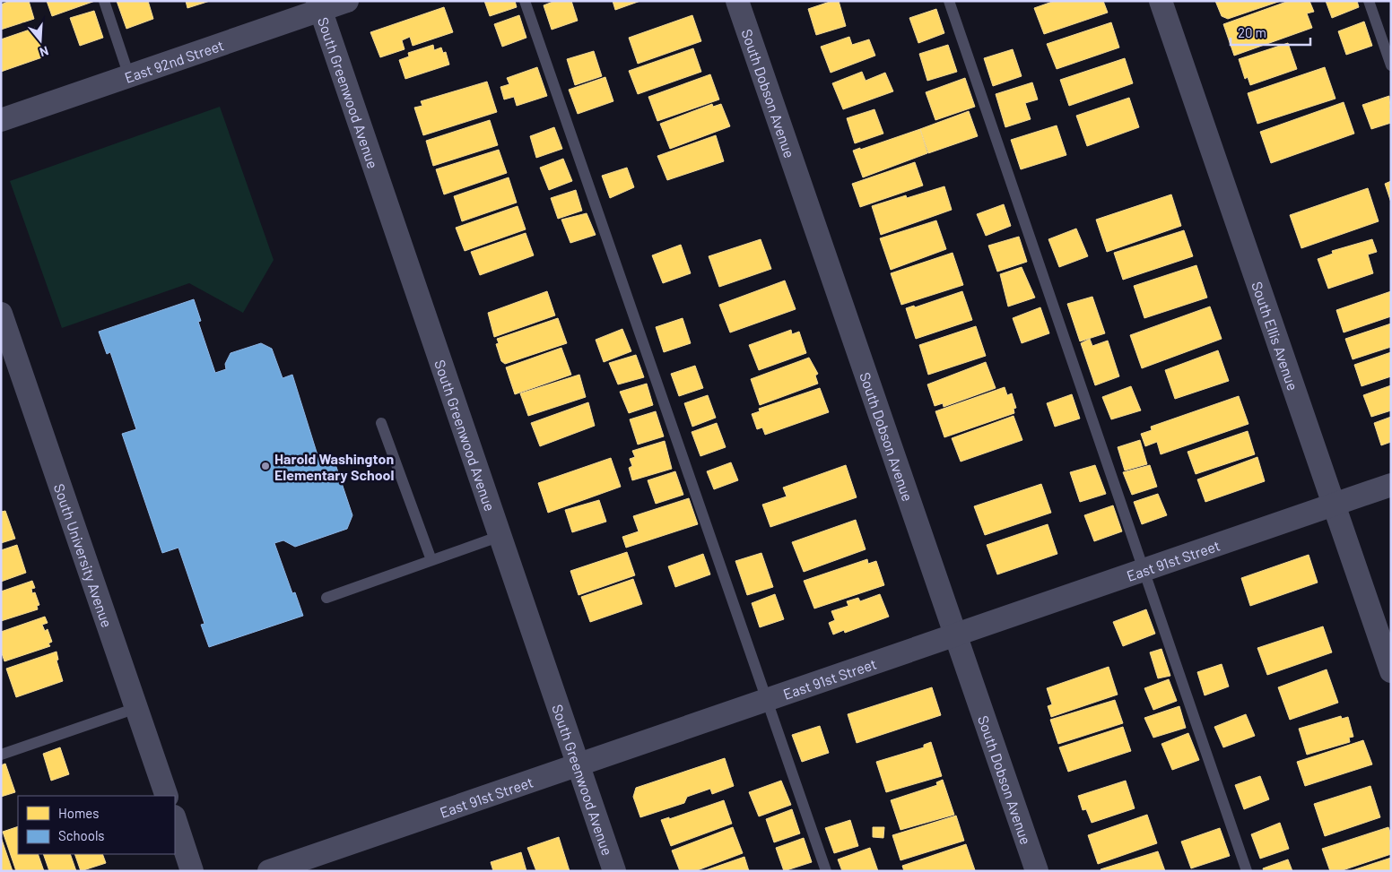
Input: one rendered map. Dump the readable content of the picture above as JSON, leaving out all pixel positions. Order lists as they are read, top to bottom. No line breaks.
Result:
{"streets":{"street":["East 92nd Street","South Greenwood Avenue","South Dobson Avenue","South Ellis Avenue","South University Avenue","East 91st Street"]},"crossings":[["East 92nd Street","South Greenwood Avenue"],["South Greenwood Avenue","East 91st Street"],["South Dobson Avenue","East 91st Street"],["South Ellis Avenue","East 91st Street"]],"places":["Harold Washington Elementary School"],"legend":["Homes","Schools"],"scale_bar":"20 m","north":"bottom"}
